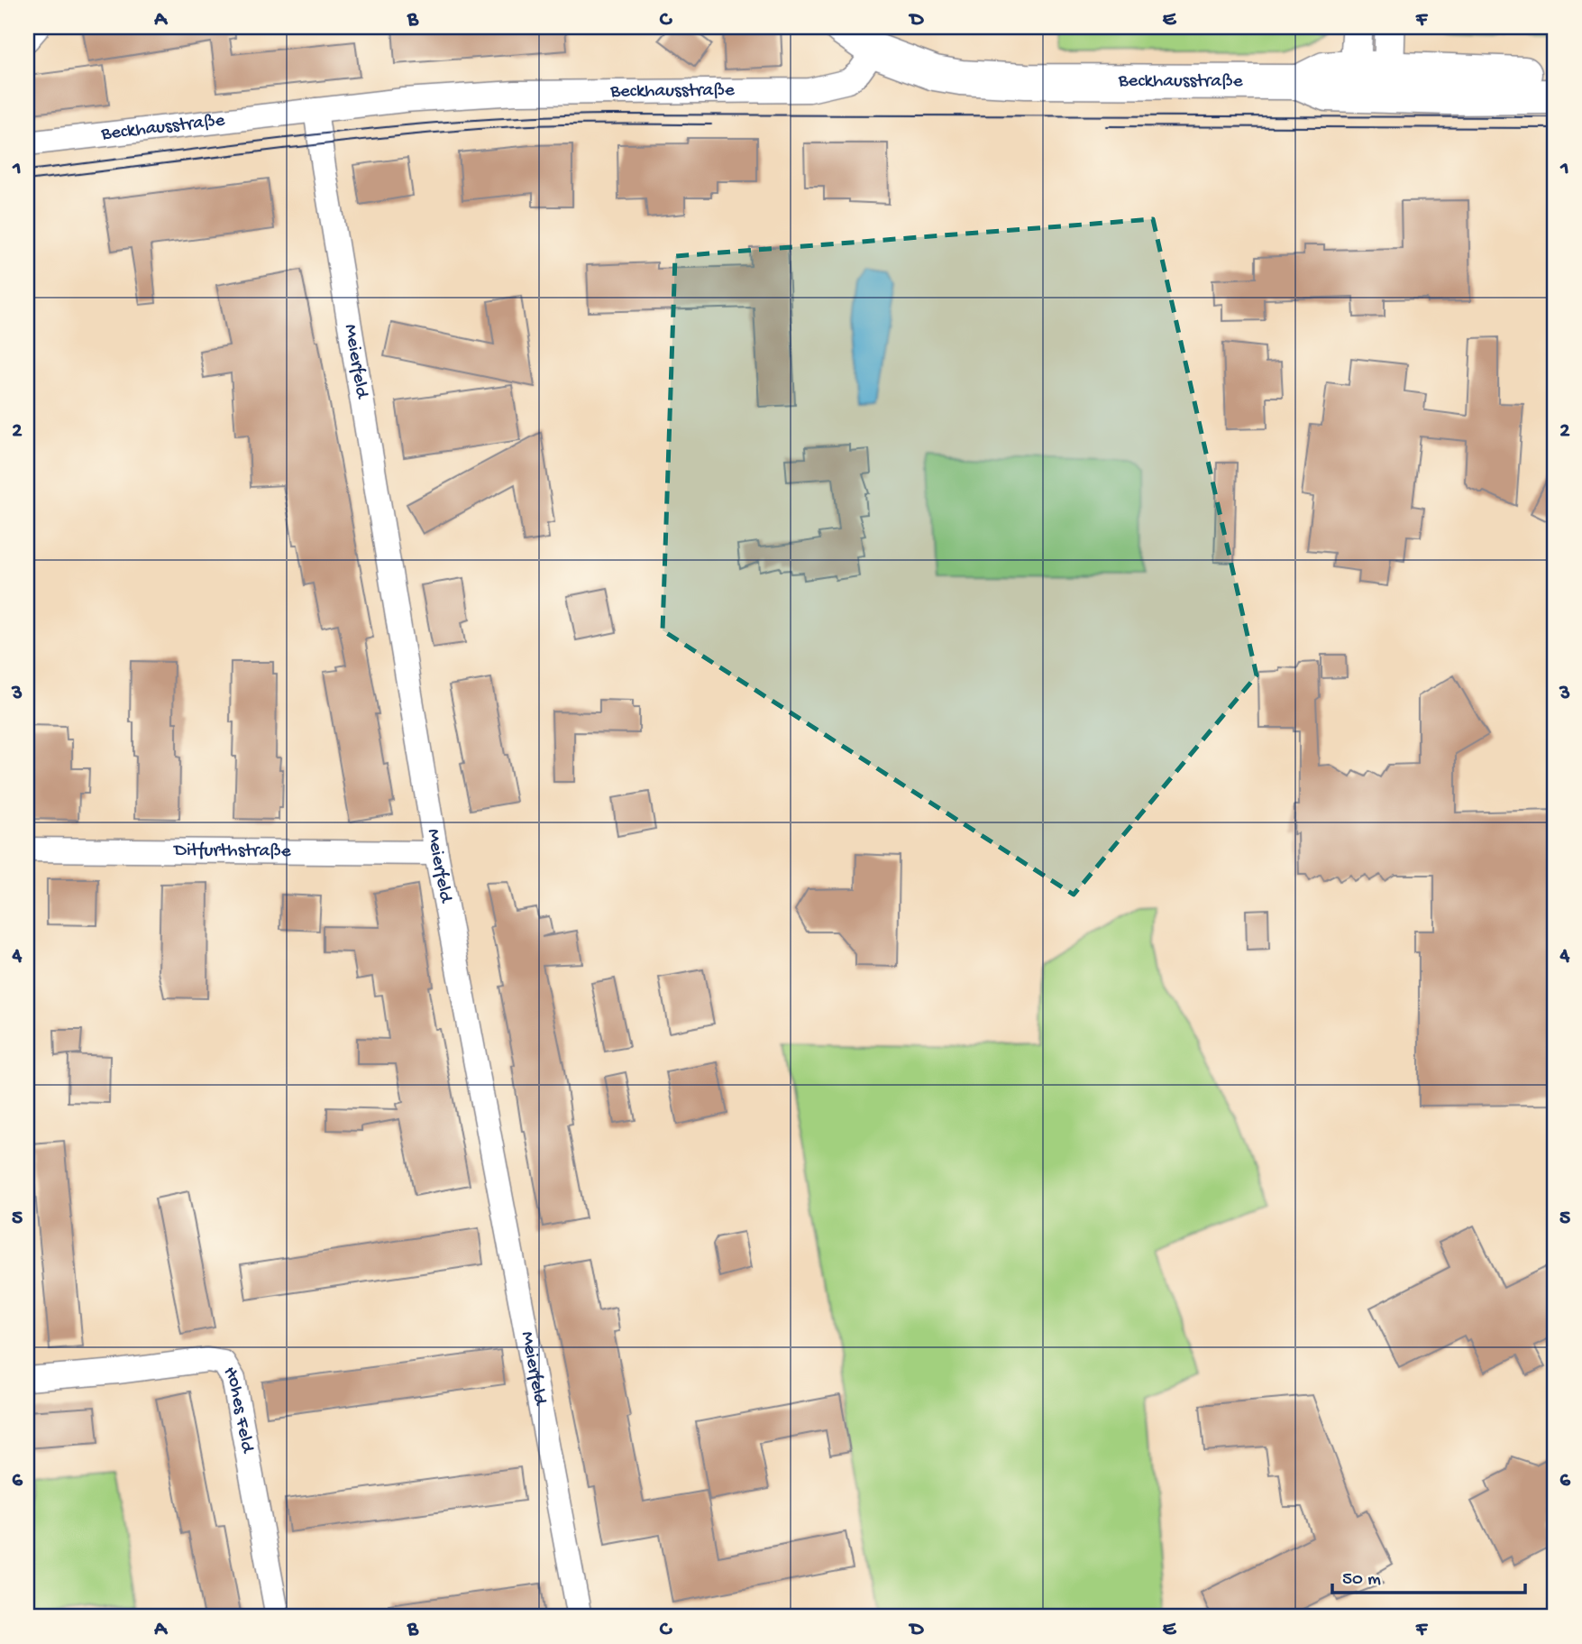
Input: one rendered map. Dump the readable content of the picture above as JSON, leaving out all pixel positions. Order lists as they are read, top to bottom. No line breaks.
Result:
{"streets":{"main road":["Beckhausstraße"],"street":["Meierfeld","Ditfurthstraße","Hohes Feld"]},"crossings":[["Beckhausstraße","Meierfeld"],["Meierfeld","Ditfurthstraße"]],"scale_bar":"50 m","grid":{"columns":["A","B","C","D","E","F"],"rows":["1","2","3","4","5","6"]}}
